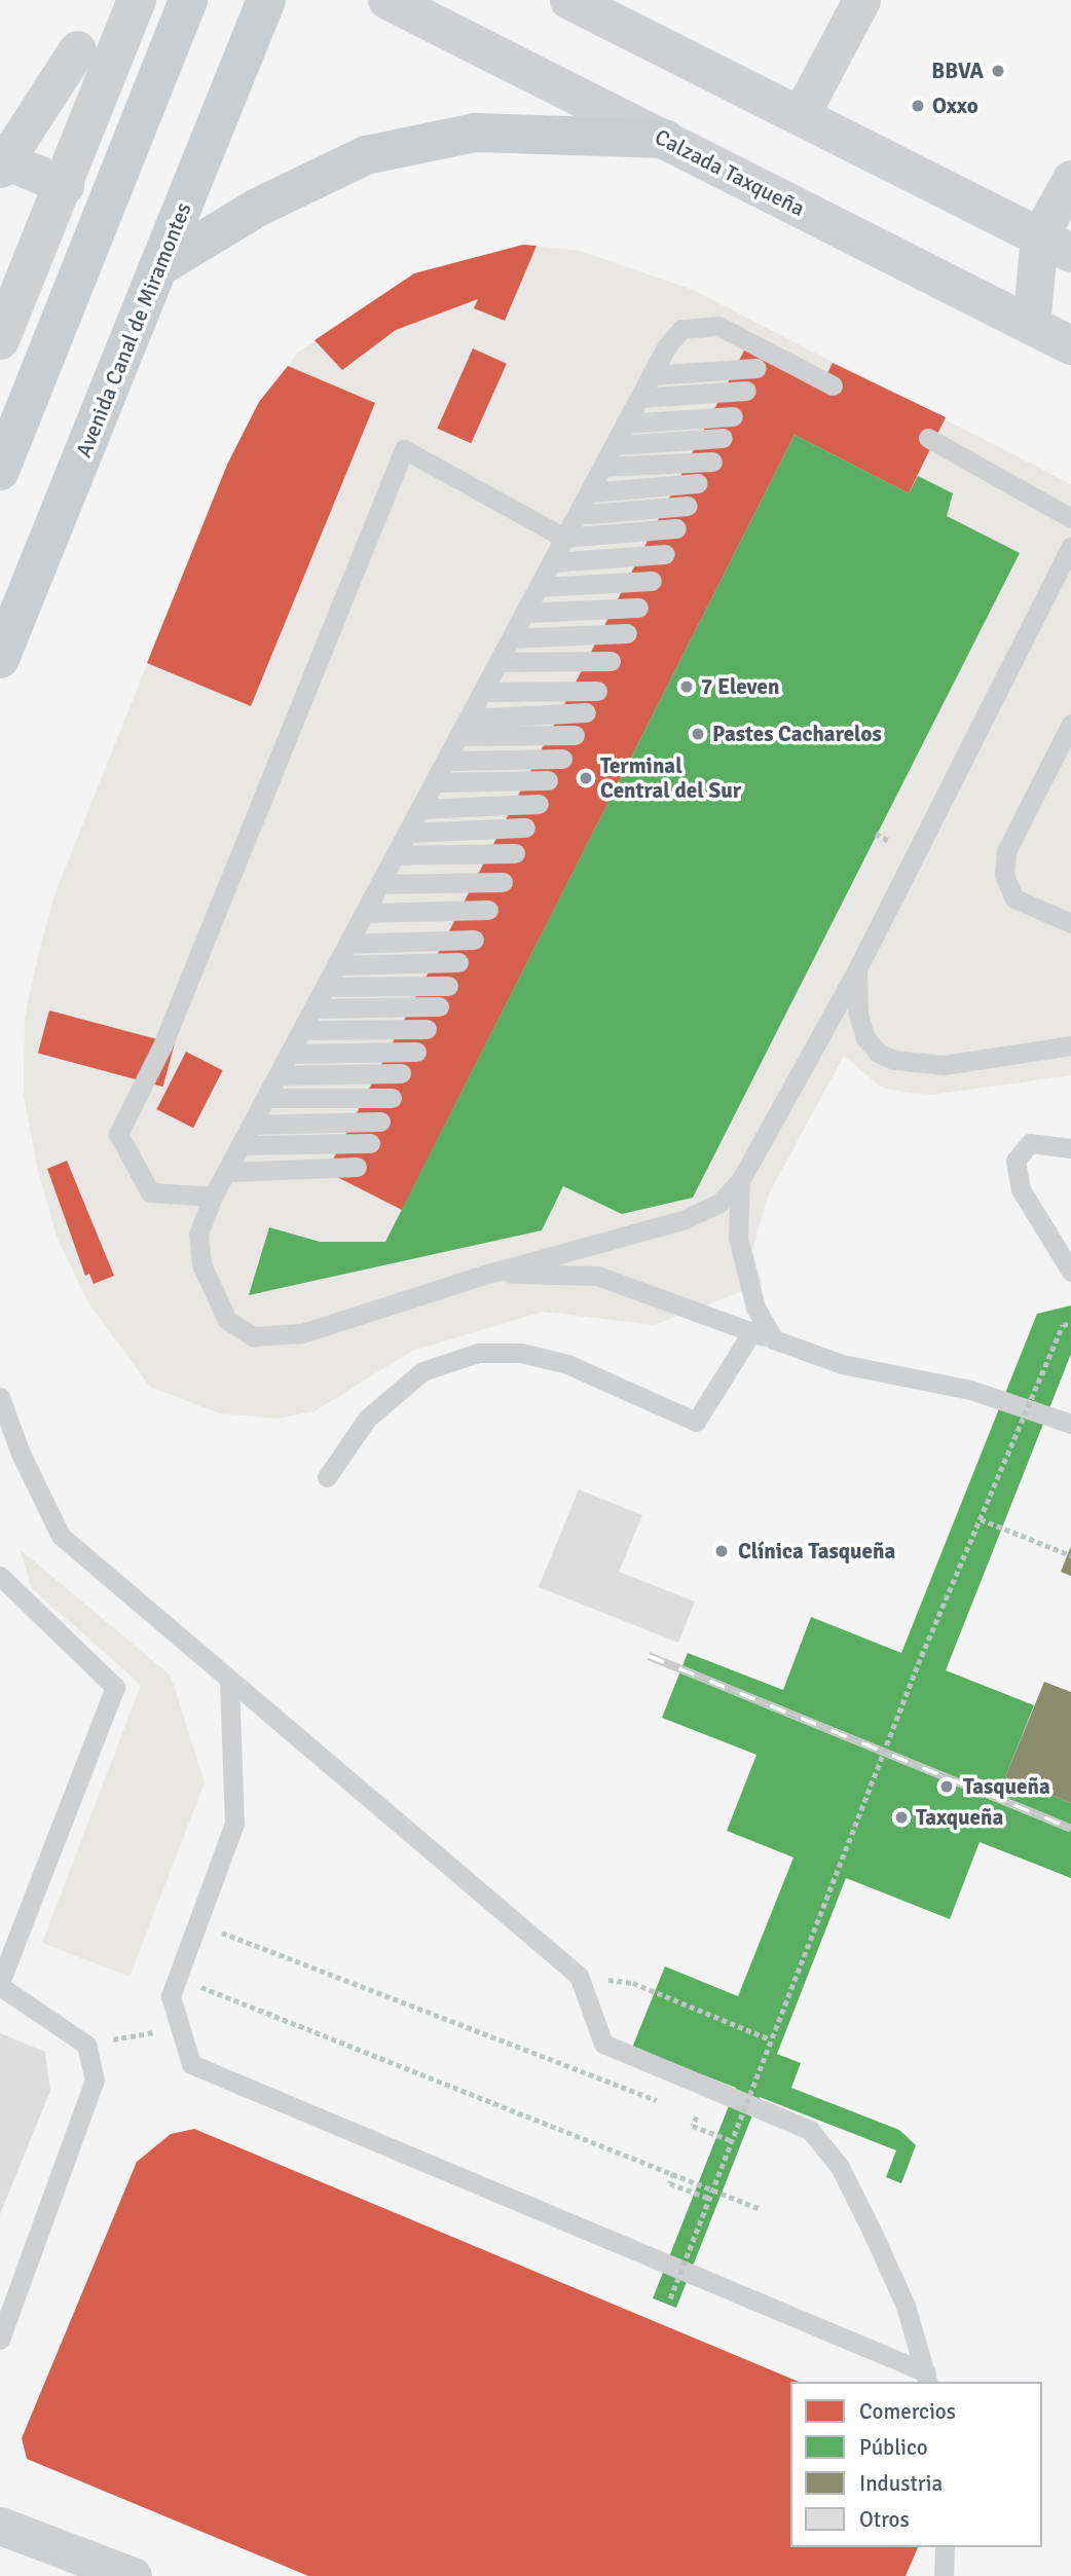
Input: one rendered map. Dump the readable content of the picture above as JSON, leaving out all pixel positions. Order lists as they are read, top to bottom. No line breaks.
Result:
{"streets":{"main road":["Calzada Taxqueña","Avenida Canal de Miramontes"]},"places":["BBVA","Oxxo","7 Eleven","Pastes Cacharelos","Terminal Central del Sur","Clínica Tasqueña","Tasqueña","Taxqueña"],"legend":["Comercios","Público","Industria","Otros"]}
